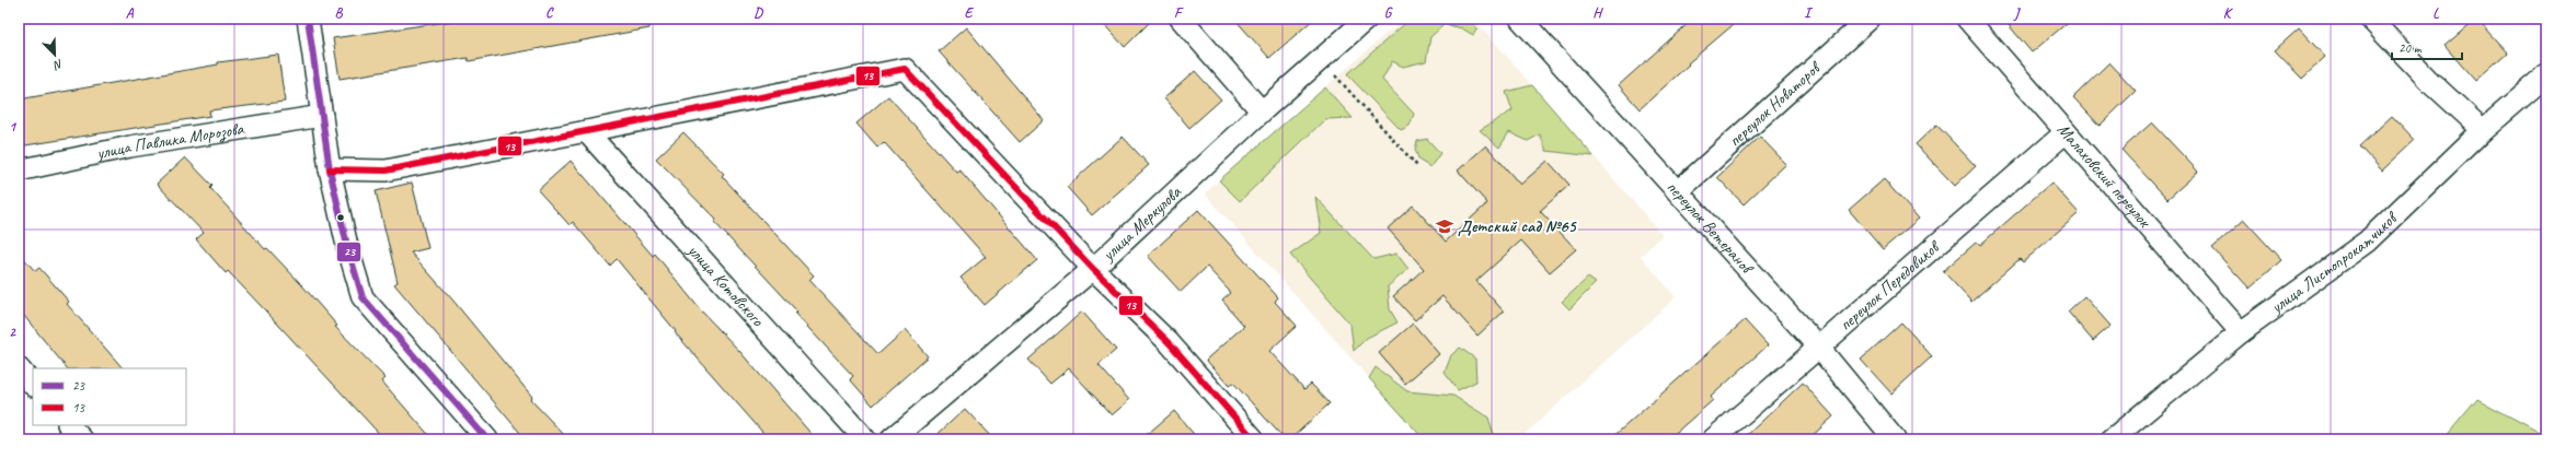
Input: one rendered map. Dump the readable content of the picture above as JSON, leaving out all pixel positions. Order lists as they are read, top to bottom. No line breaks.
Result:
{"streets":{"street":["переулок Новаторов","улица Павлика Морозова","Малаховский переулок","улица Меркулова","переулок Ветеранов","улица Листопрокатчиков","улица Котовского","переулок Передовиков"]},"crossings":[["переулок Новаторов","переулок Ветеранов"],["Малаховский переулок","улица Листопрокатчиков"],["Малаховский переулок","переулок Передовиков"],["переулок Ветеранов","переулок Передовиков"]],"places":{"school or university":["Детский сад №65"]},"lines":["transit line 23","transit line 13"],"legend":["23","13"],"scale_bar":"20 m","north":"bottom right","grid":{"columns":["A","B","C","D","E","F","G","H","I","J","K","L"],"rows":["1","2"]}}
